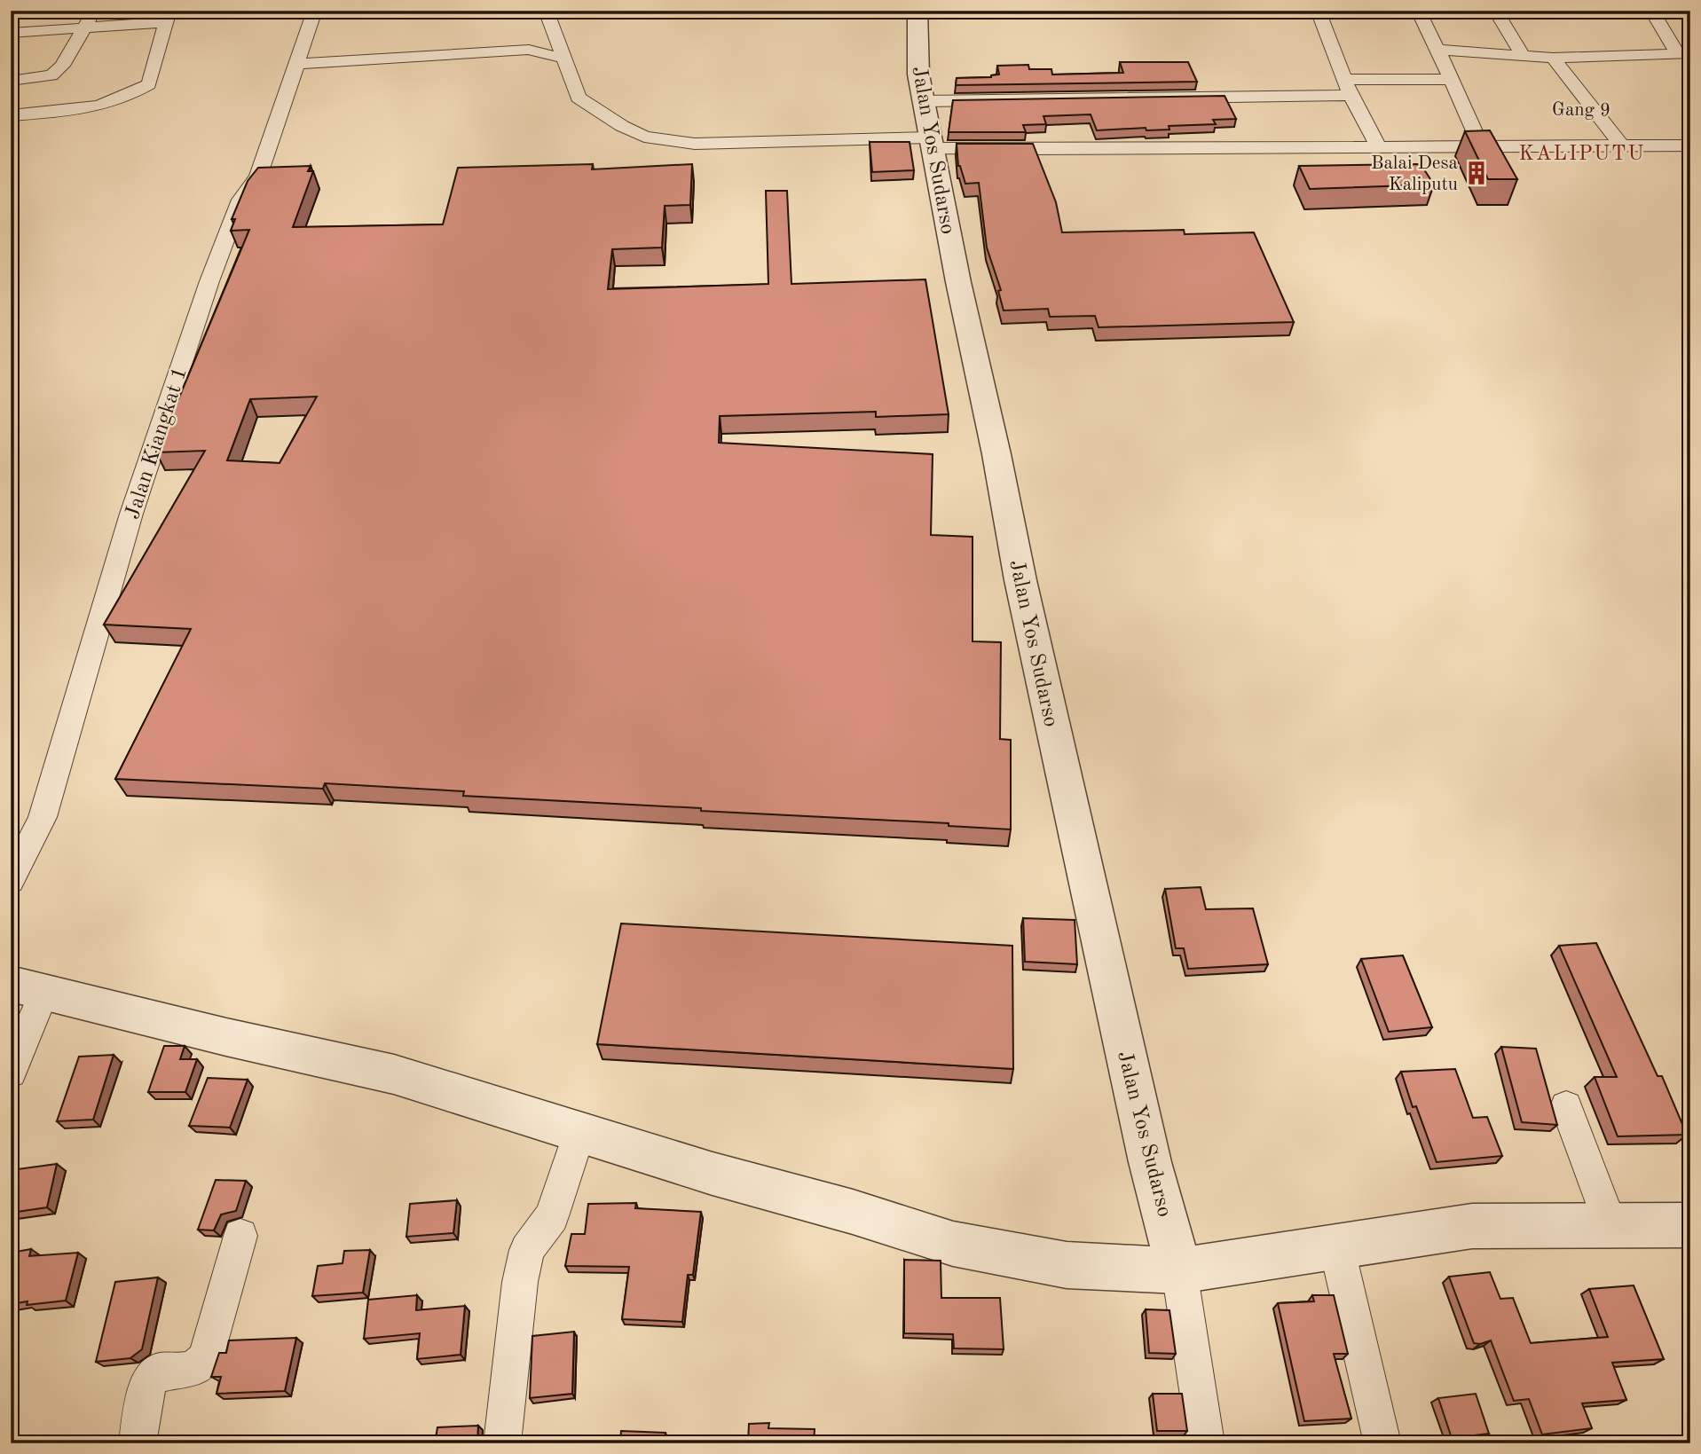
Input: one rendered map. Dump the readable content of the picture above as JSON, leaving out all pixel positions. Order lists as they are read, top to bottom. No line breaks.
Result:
{"streets":{"street":["Gang 9","Jalan Yos Sudarso","Jalan Kiangkat 1"]},"districts":["KALIPUTU"],"places":{"building":["Balai Desa Kaliputu"]}}
